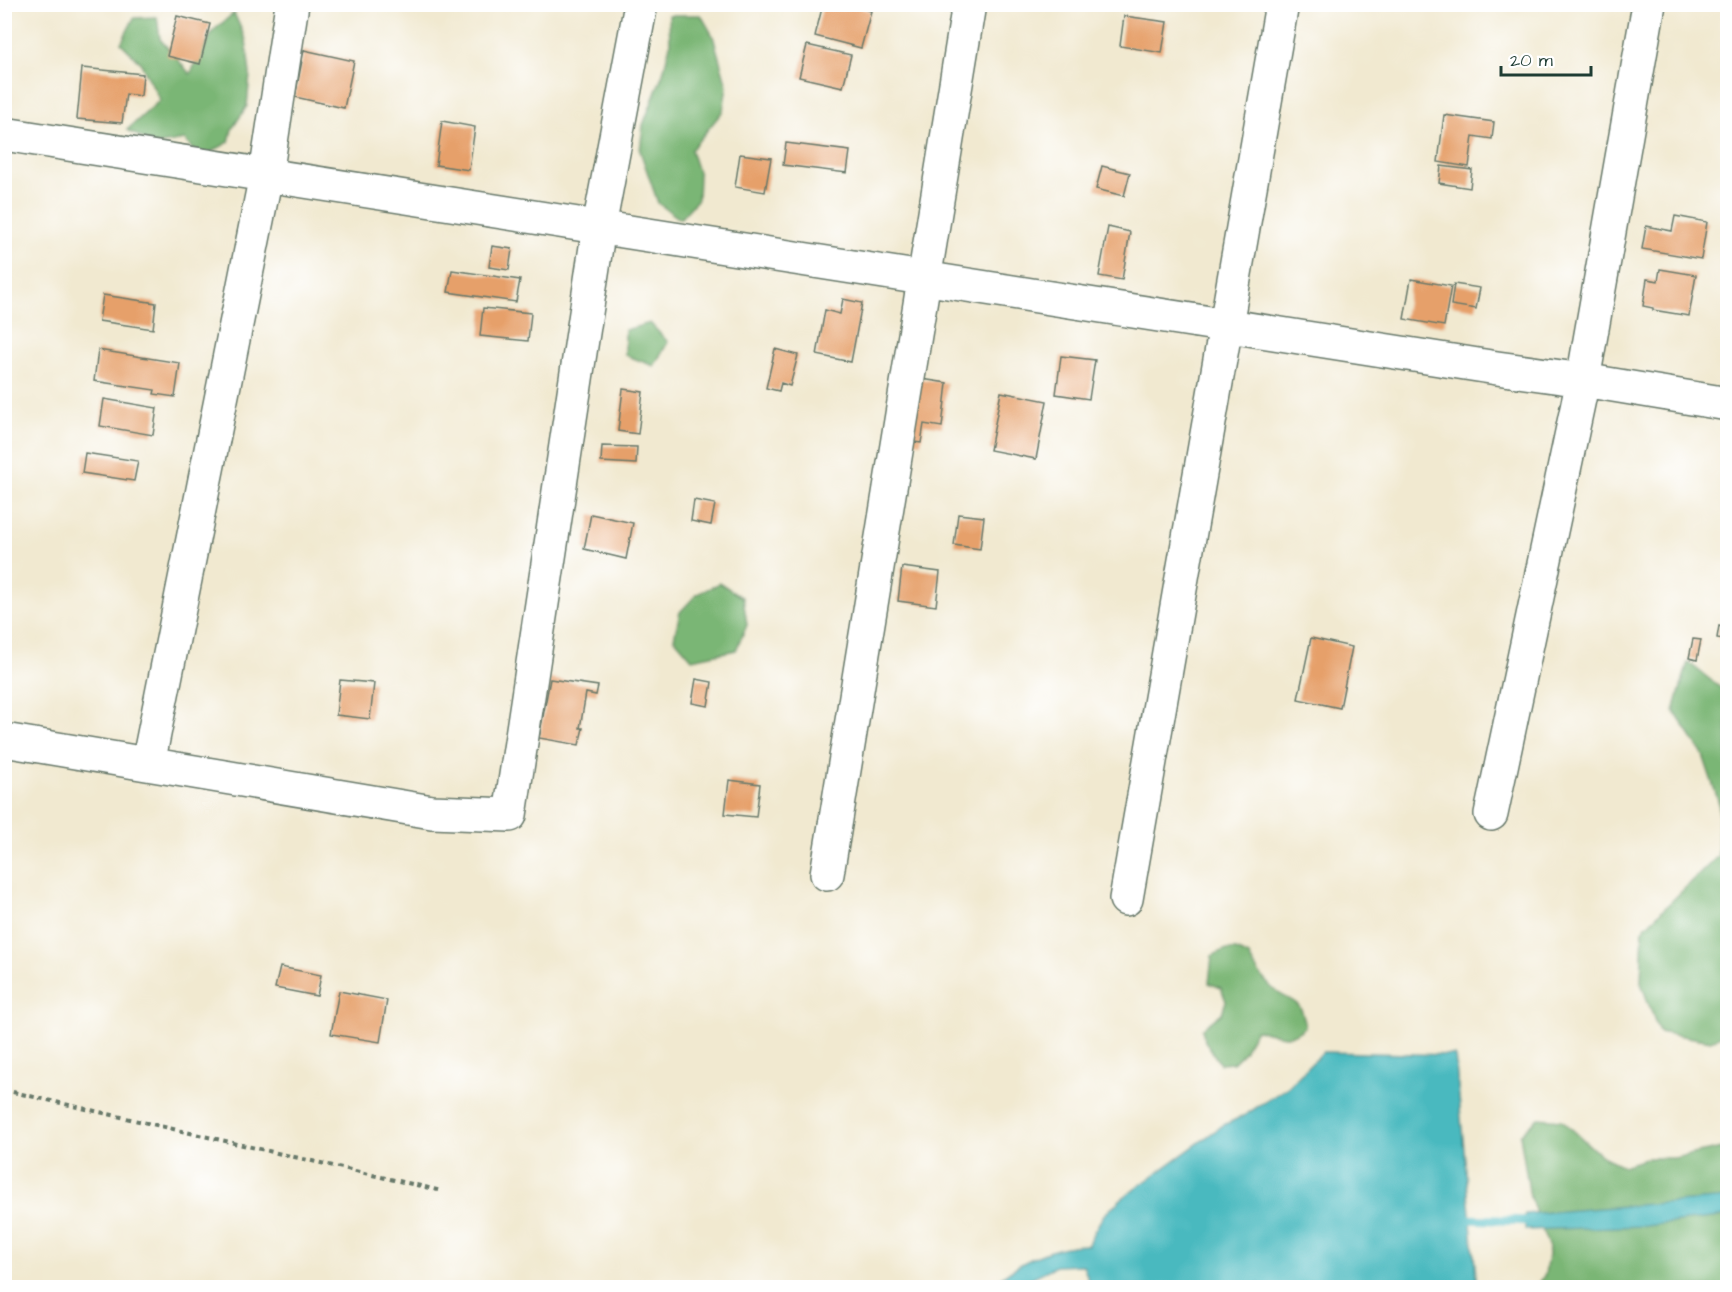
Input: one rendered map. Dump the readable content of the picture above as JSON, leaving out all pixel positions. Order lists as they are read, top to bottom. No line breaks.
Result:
{"scale_bar":"20 m"}
